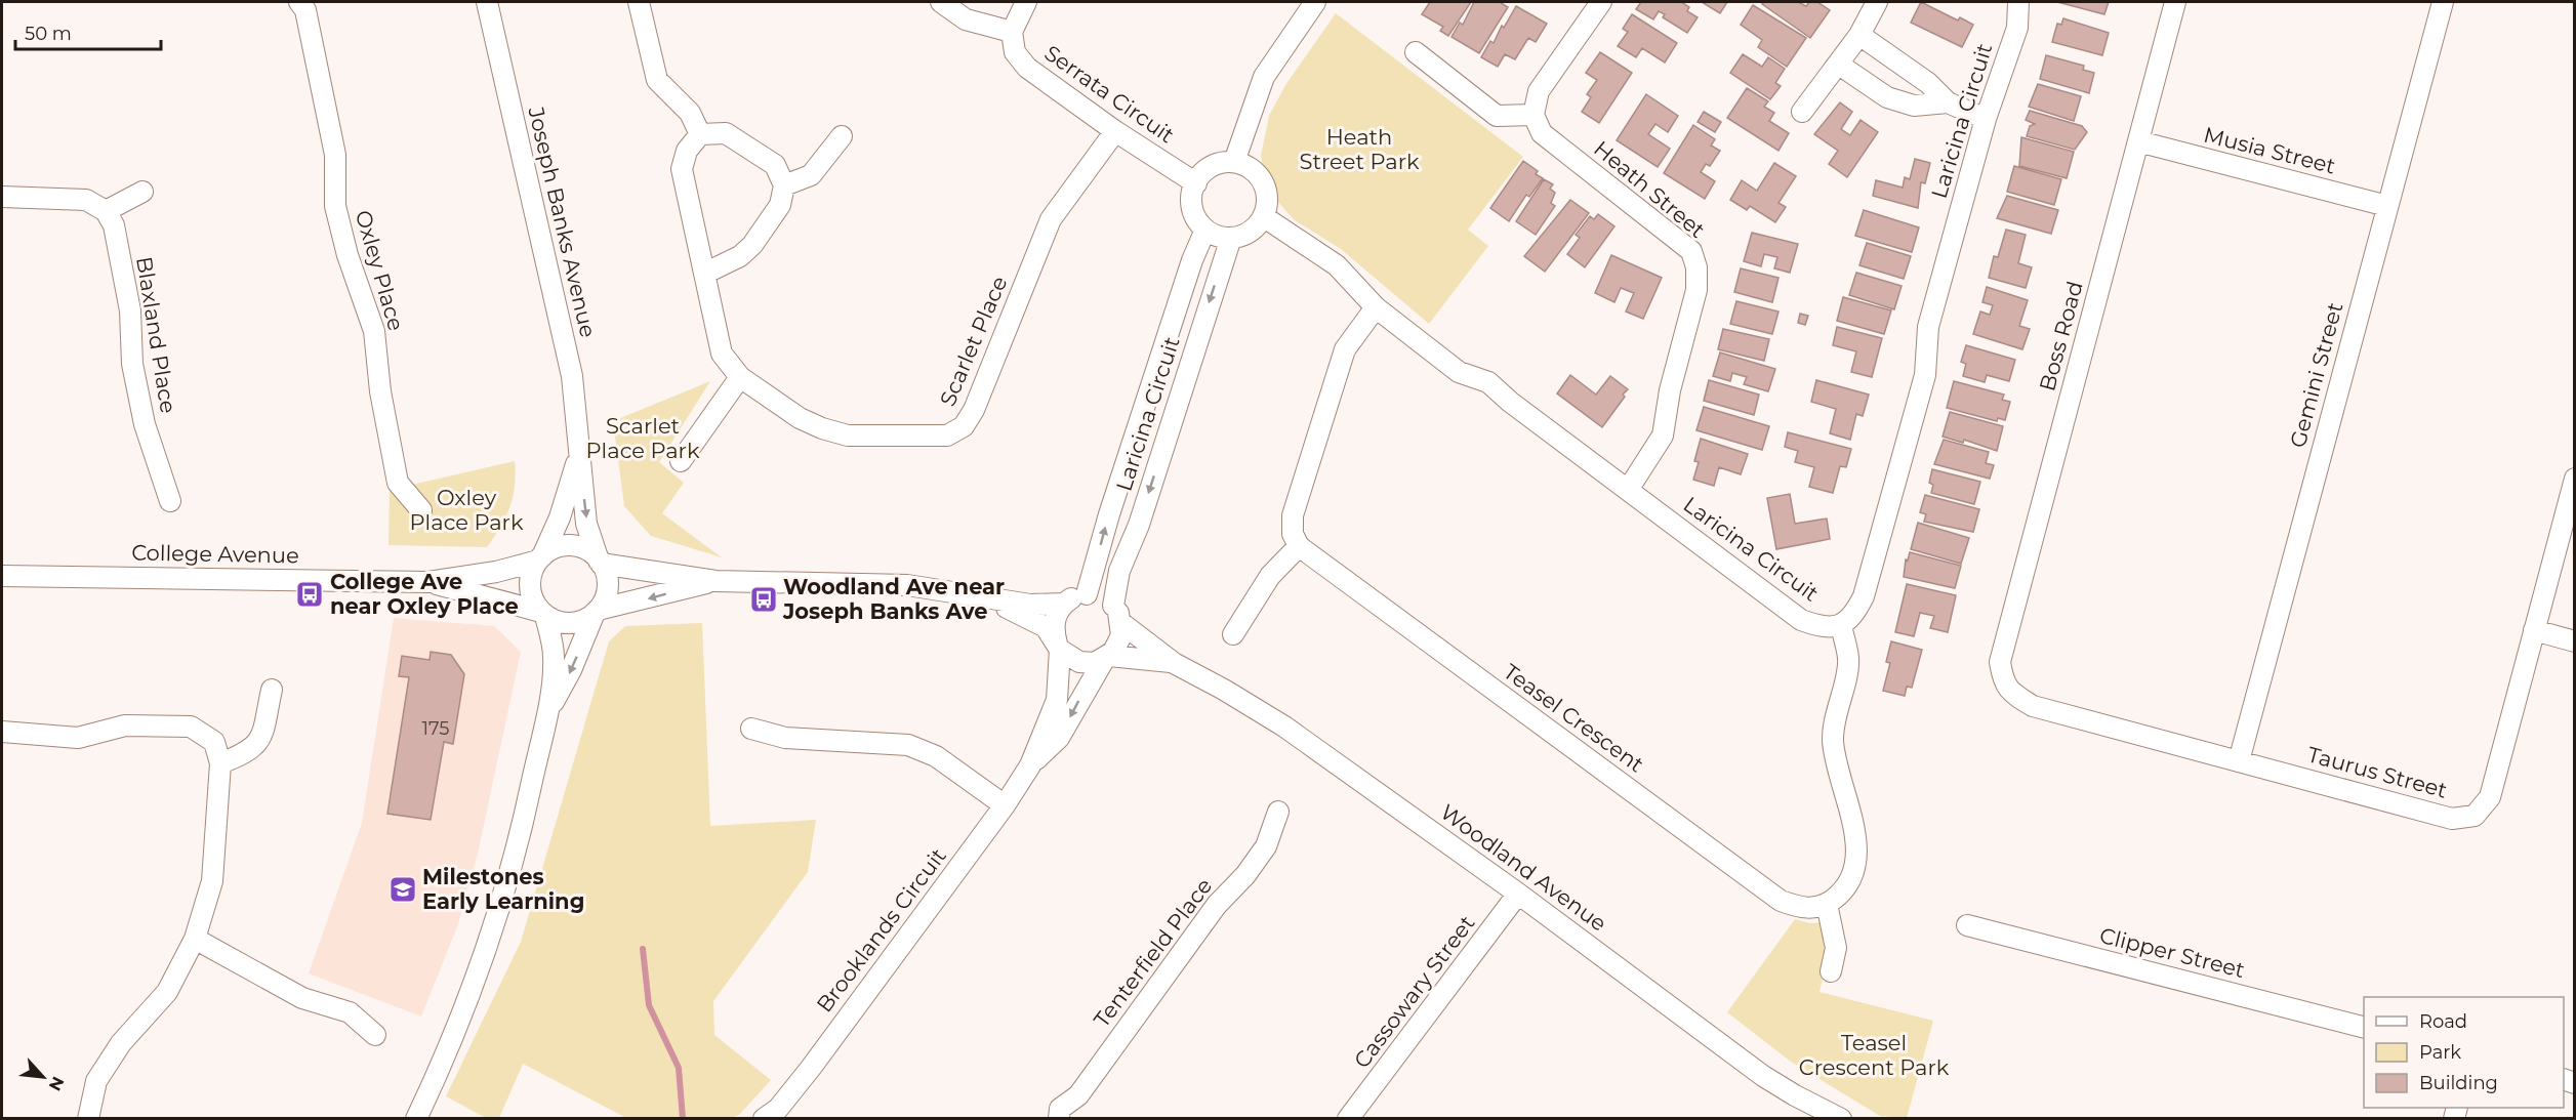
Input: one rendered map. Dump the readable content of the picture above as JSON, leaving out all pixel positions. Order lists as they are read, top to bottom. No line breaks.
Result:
{"streets":{"street":["Serrata Circuit","Laricina Circuit","Musia Street","Heath Street","Joseph Banks Avenue","Oxley Place","Blaxland Place","Boss Road","Scarlet Place","Gemini Street","College Avenue","Teasel Crescent","Taurus Street","Woodland Avenue","Brooklands Circuit","Tenterfield Place","Clipper Street","Cassowary Street"]},"crossings":[["Serrata Circuit","Laricina Circuit"],["Serrata Circuit","Scarlet Place"],["Laricina Circuit","Heath Street"],["Laricina Circuit","Woodland Avenue"],["Laricina Circuit","Brooklands Circuit"],["Musia Street","Boss Road"],["Musia Street","Gemini Street"],["Joseph Banks Avenue","College Avenue"],["Joseph Banks Avenue","Woodland Avenue"],["Boss Road","Taurus Street"],["Gemini Street","Taurus Street"],["College Avenue","Woodland Avenue"],["Woodland Avenue","Brooklands Circuit"],["Woodland Avenue","Cassowary Street"]],"parks":["Heath Street Park","Scarlet Place Park","Oxley Place Park","Teasel Crescent Park"],"places":{"bus stop":["College Ave near Oxley Place","Woodland Ave near Joseph Banks Ave"],"school or university":["Milestones Early Learning"]},"house_numbers":["175"],"legend":["Road","Park","Building"],"scale_bar":"50 m","north":"bottom right"}
